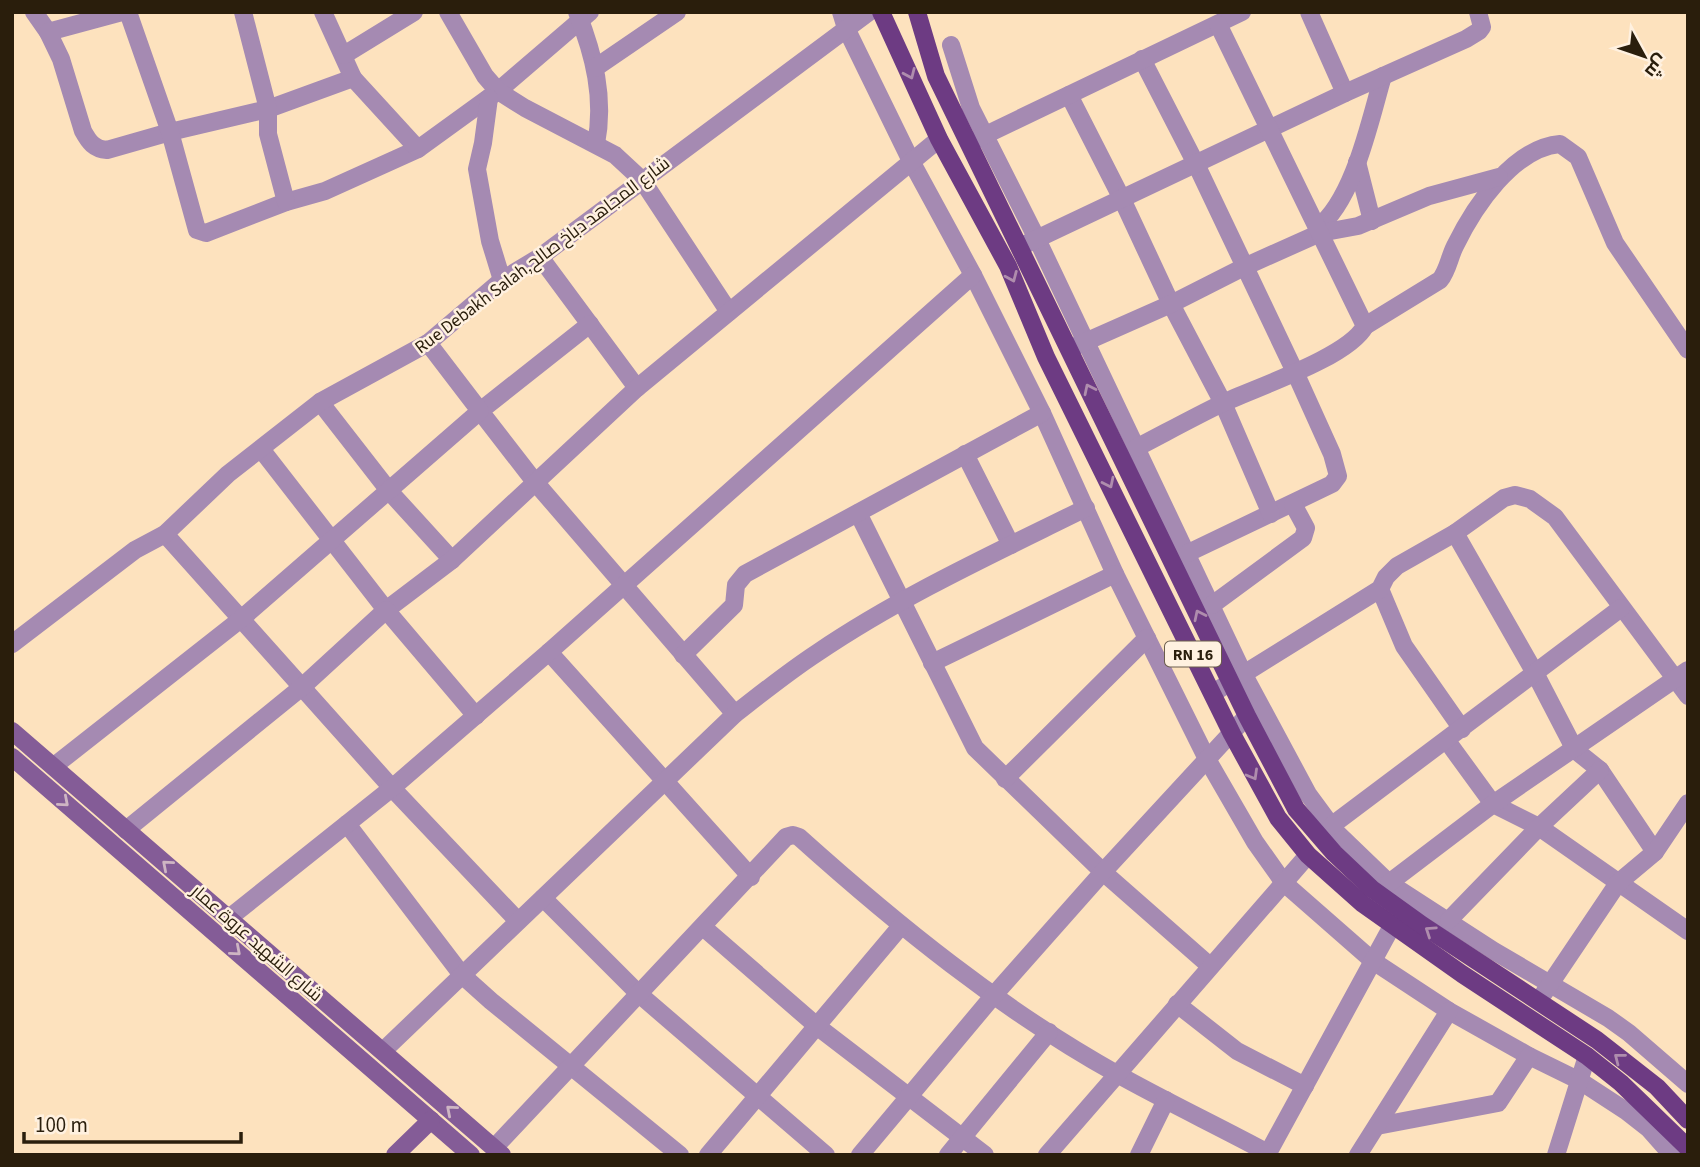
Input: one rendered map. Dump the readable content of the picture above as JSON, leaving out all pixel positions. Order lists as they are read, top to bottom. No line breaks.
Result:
{"streets":{"main road":["RN 16"],"street":["Rue Debakh Salah,شارع المجاهد دباخ صالح","شارع الشهيد عروة عمار"]},"scale_bar":"100 m","north":"bottom right"}
